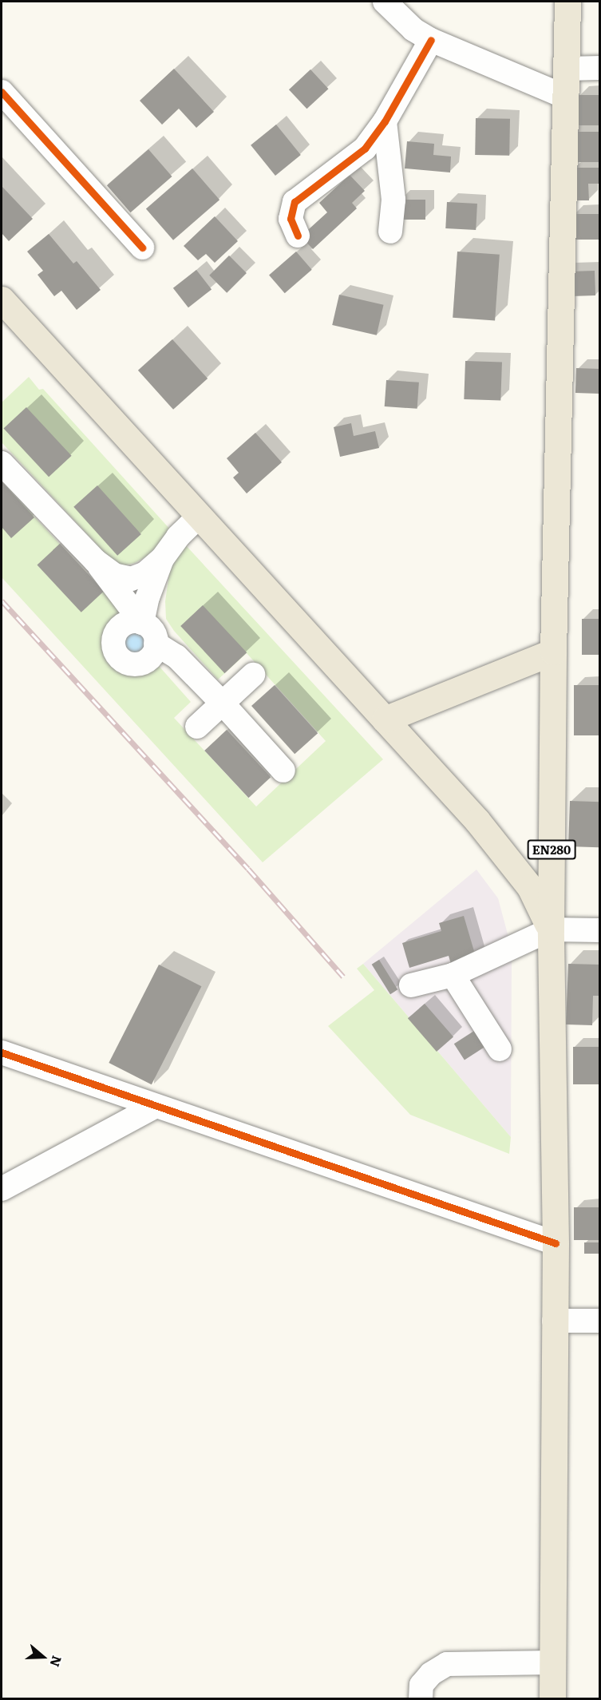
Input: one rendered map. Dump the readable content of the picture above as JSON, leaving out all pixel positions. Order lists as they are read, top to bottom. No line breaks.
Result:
{"streets":{"main road":["EN280"]},"north":"right"}
